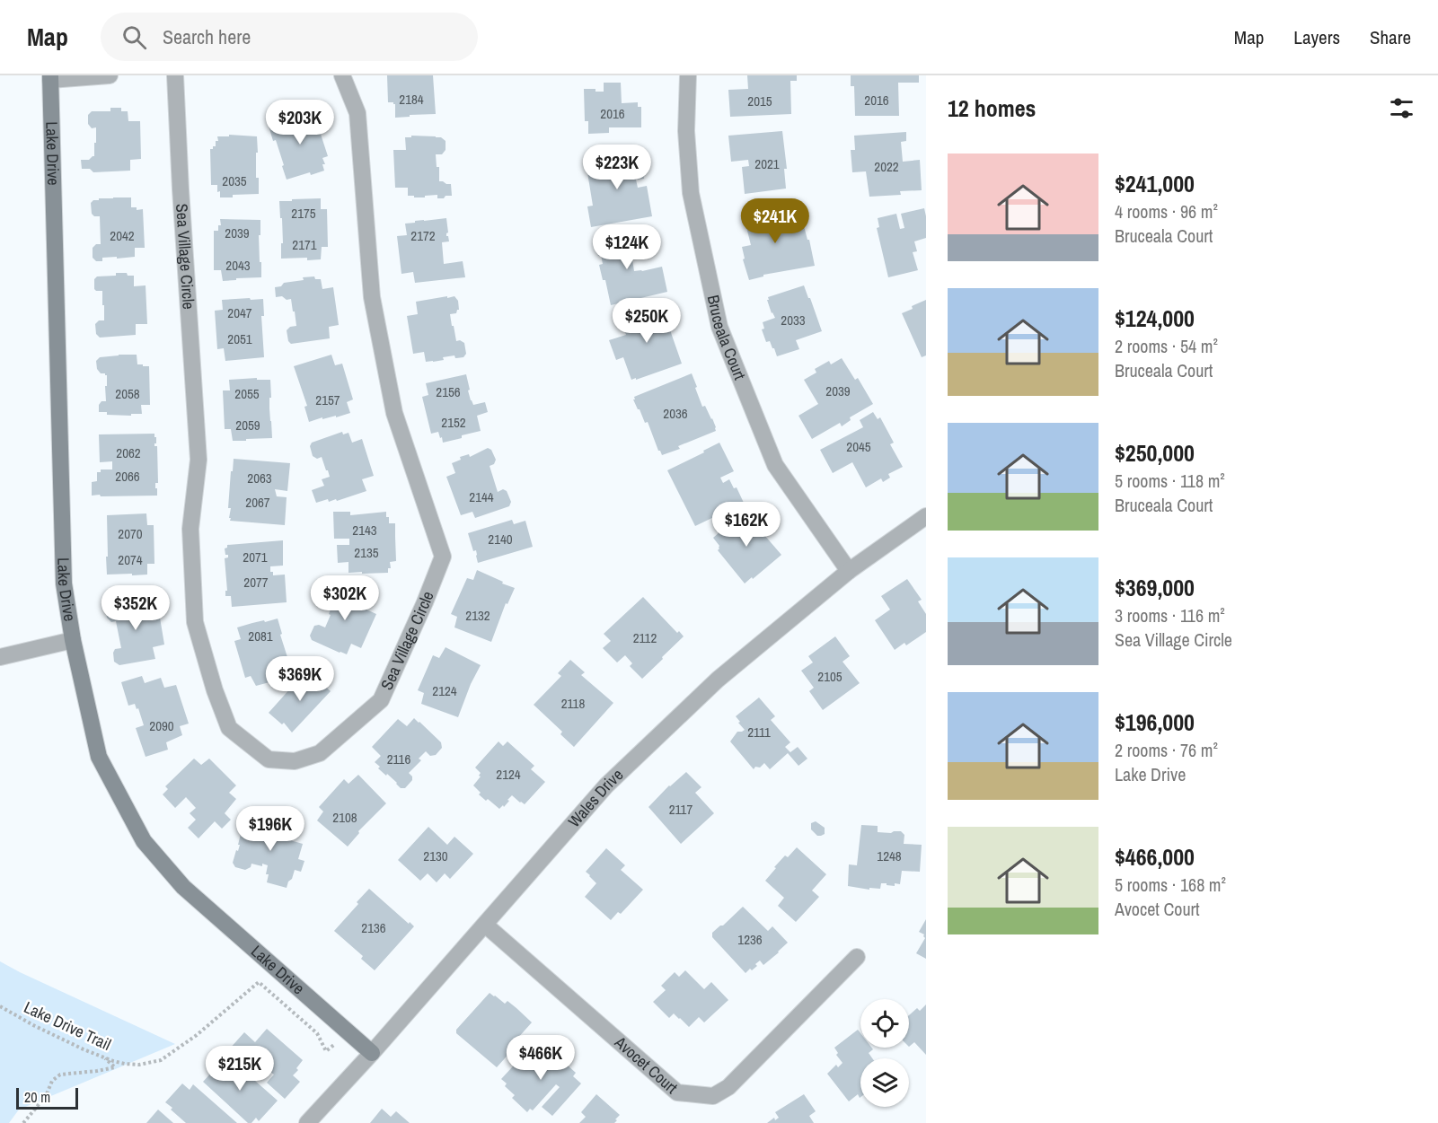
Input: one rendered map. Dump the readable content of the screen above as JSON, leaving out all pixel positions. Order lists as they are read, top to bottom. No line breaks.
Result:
{"streets":{"street":["Lake Drive","Sea Village Circle","Bruceala Court","Wales Drive","Avocet Court"],"path":["Lake Drive Trail"]},"crossings":[["Lake Drive","Wales Drive"],["Bruceala Court","Wales Drive"],["Wales Drive","Avocet Court"]],"house_numbers":["2184","2016","2015","2016","2021","2022","2035","2175","2039","2042","2172","2171","2043","2047","2033","2051","2039","2156","2058","2055","2157","2036","2152","2059","2045","2062","2066","2063","2144","2067","2143","2070","2140","2135","2071","2074","2077","2132","2081","2112","2105","2124","2118","2090","2111","2116","2124","2117","2108","2130","1248","2136","1236"],"scale_bar":"20 m","page":{"header":"Map","search":"Search here","nav":["Map","Layers","Share"],"heading":"12 homes","price":["$203K","$223K","$241K","$124K","$250K","$162K","$302K","$352K","$369K","$196K","$466K","$215K"],"list":[{"name":"$241,000","note":"4 rooms · 96 m² · Bruceala Court"},{"name":"$124,000","note":"2 rooms · 54 m² · Bruceala Court"},{"name":"$250,000","note":"5 rooms · 118 m² · Bruceala Court"},{"name":"$369,000","note":"3 rooms · 116 m² · Sea Village Circle"},{"name":"$196,000","note":"2 rooms · 76 m² · Lake Drive"},{"name":"$466,000","note":"5 rooms · 168 m² · Avocet Court"}],"scale":"20 m"}}
